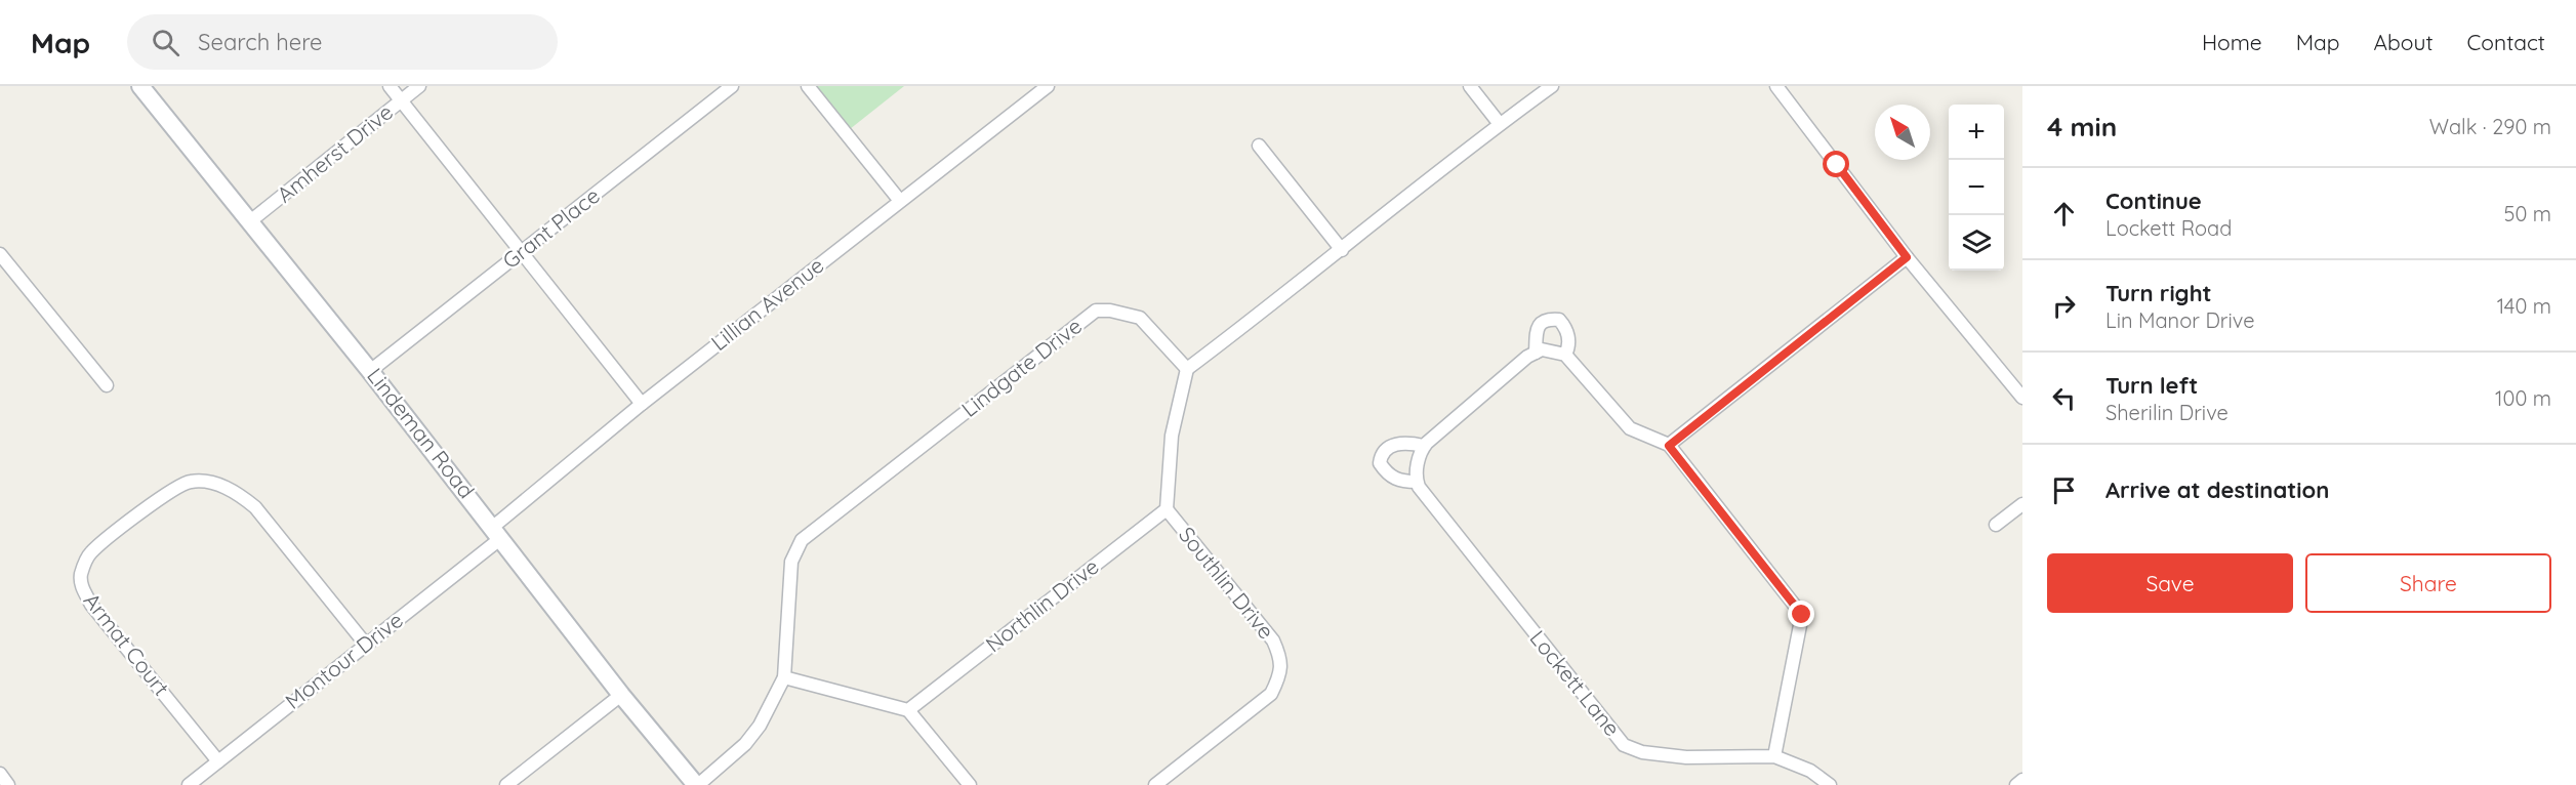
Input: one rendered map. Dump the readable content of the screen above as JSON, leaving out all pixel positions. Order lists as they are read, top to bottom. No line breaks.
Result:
{"streets":{"street":["Amherst Drive","Grant Place","Lillian Avenue","Lindgate Drive","Lindeman Road","Southlin Drive","Northlin Drive","Armat Court","Montour Drive","Lockett Lane"]},"crossings":[["Amherst Drive","Lindeman Road"],["Grant Place","Lindeman Road"],["Lillian Avenue","Lindeman Road"],["Lillian Avenue","Montour Drive"],["Lindgate Drive","Lindeman Road"],["Lindeman Road","Montour Drive"],["Southlin Drive","Northlin Drive"],["Armat Court","Montour Drive"]],"north":"top left","page":{"header":"Map","search":"Search here","nav":["Home","Map","About","Contact"],"heading":["4 min","Walk · 290 m"],"map_buttons":["+","−"],"list":[["Continue","Lockett Road","50 m"],["Turn right","Lin Manor Drive","140 m"],["Turn left","Sherilin Drive","100 m"],"Arrive at destination"],"buttons":["Save","Share"]}}
